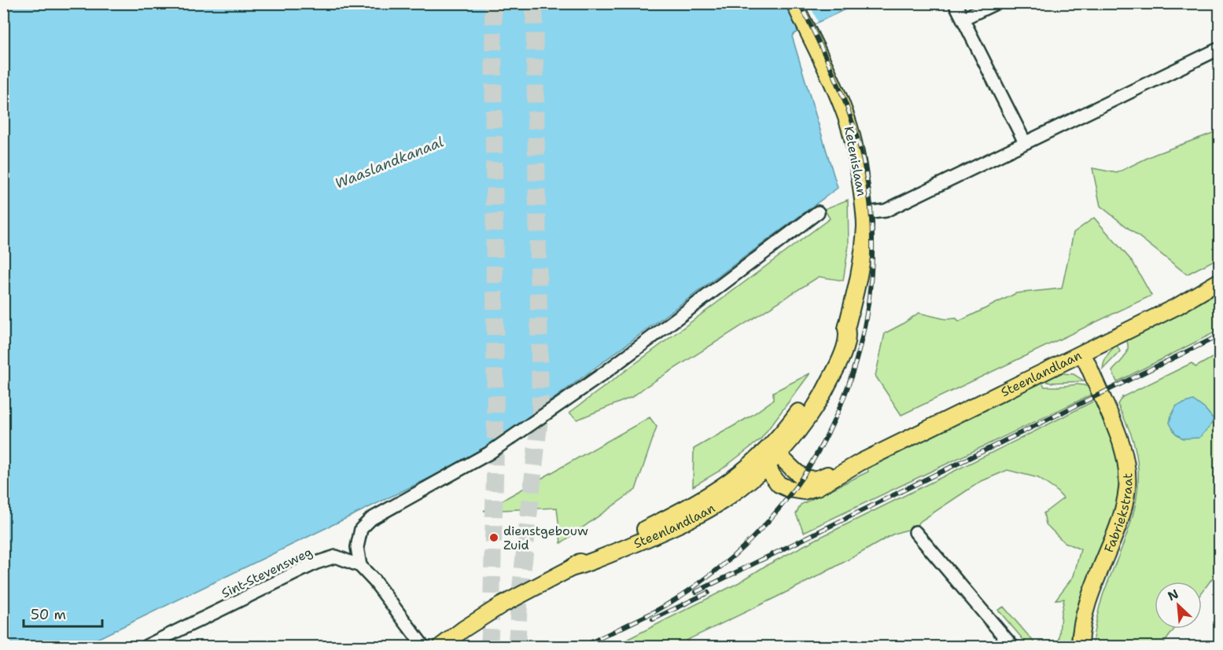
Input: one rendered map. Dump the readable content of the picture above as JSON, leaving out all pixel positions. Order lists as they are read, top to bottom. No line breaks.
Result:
{"streets":{"main road":["Ketenislaan","Steenlandlaan","Fabriekstraat"],"street":["Sint-Stevensweg"]},"crossings":[["Ketenislaan","Steenlandlaan"],["Steenlandlaan","Fabriekstraat"]],"water":["Waaslandkanaal"],"places":["dienstgebouw Zuid"],"scale_bar":"50 m","north":"top left"}
